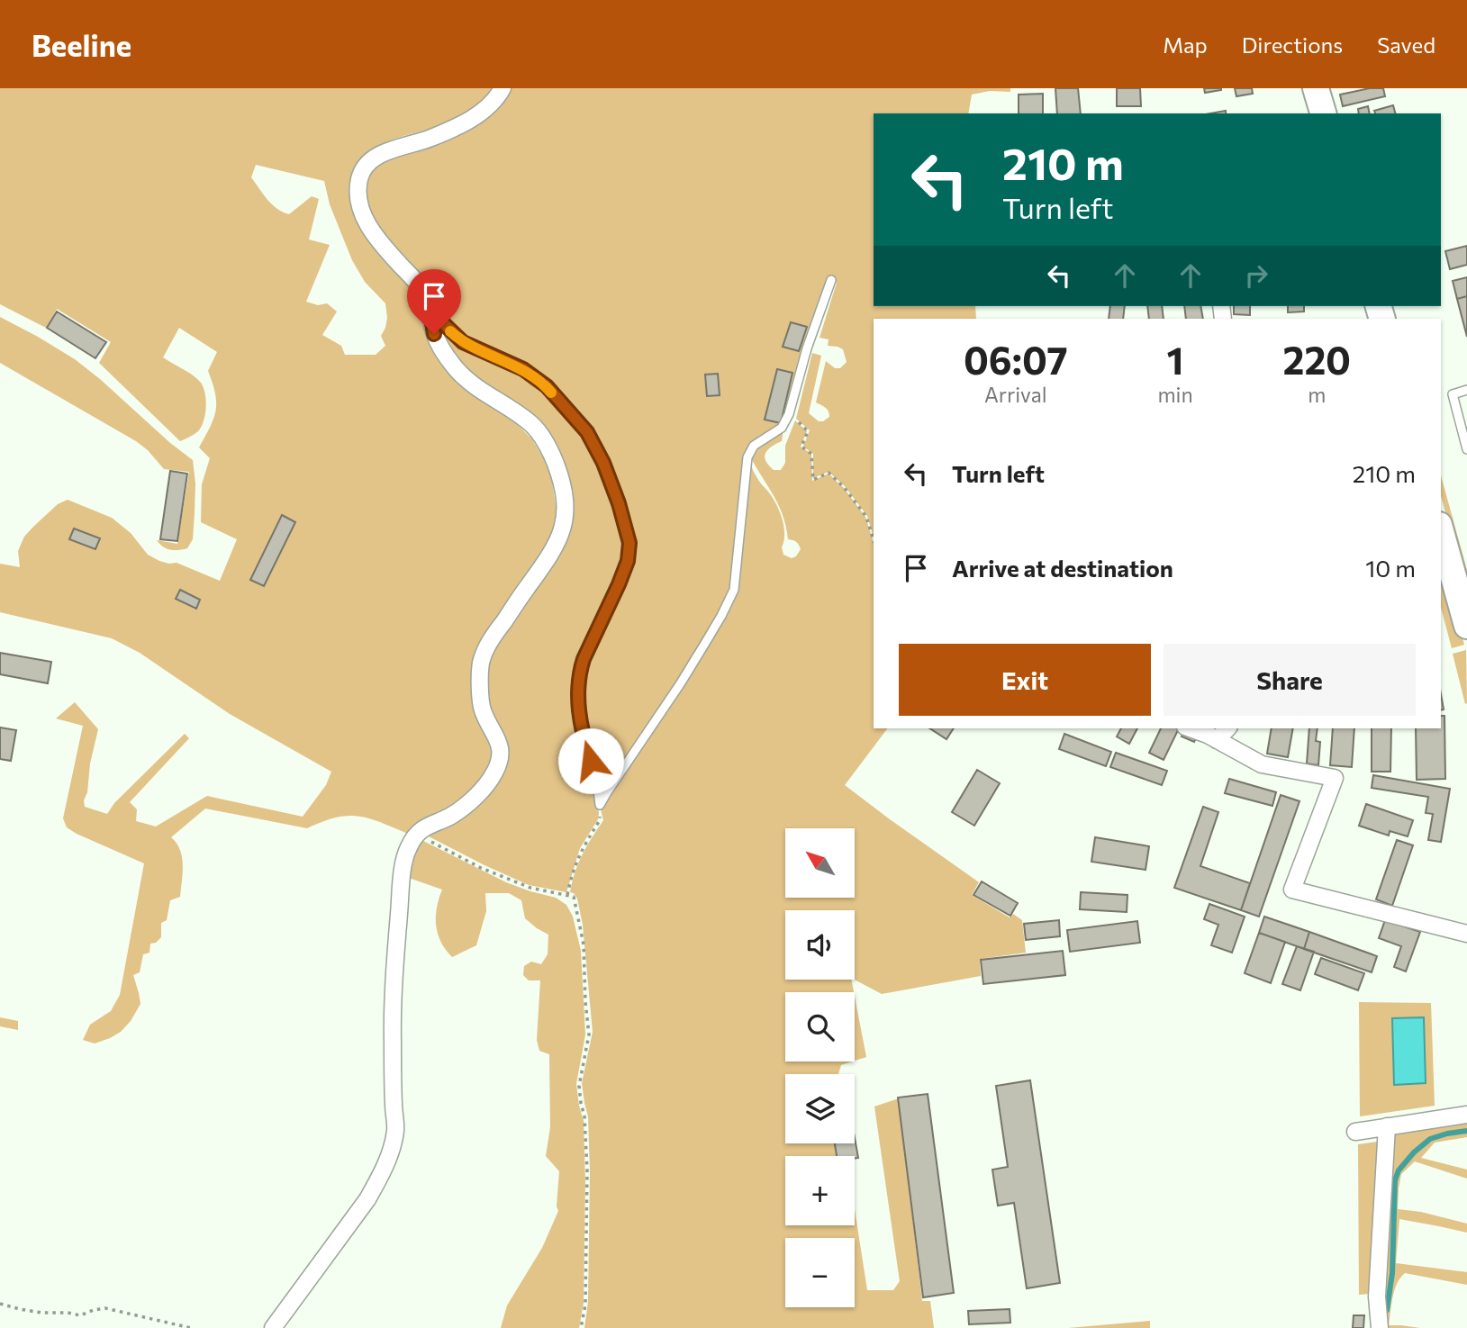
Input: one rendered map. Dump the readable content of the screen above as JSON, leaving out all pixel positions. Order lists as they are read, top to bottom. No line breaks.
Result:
{"north":"top left","page":{"header":"Beeline","nav":["Map","Directions","Saved"],"turn":["210 m","Turn left"],"eta":["06:07","Arrival","1","min","220","m"],"list":[{"name":"Turn left","value":"210 m"},{"name":"Arrive at destination","value":"10 m"}],"buttons":["Exit","Share"],"map_buttons":["+","−"]}}
